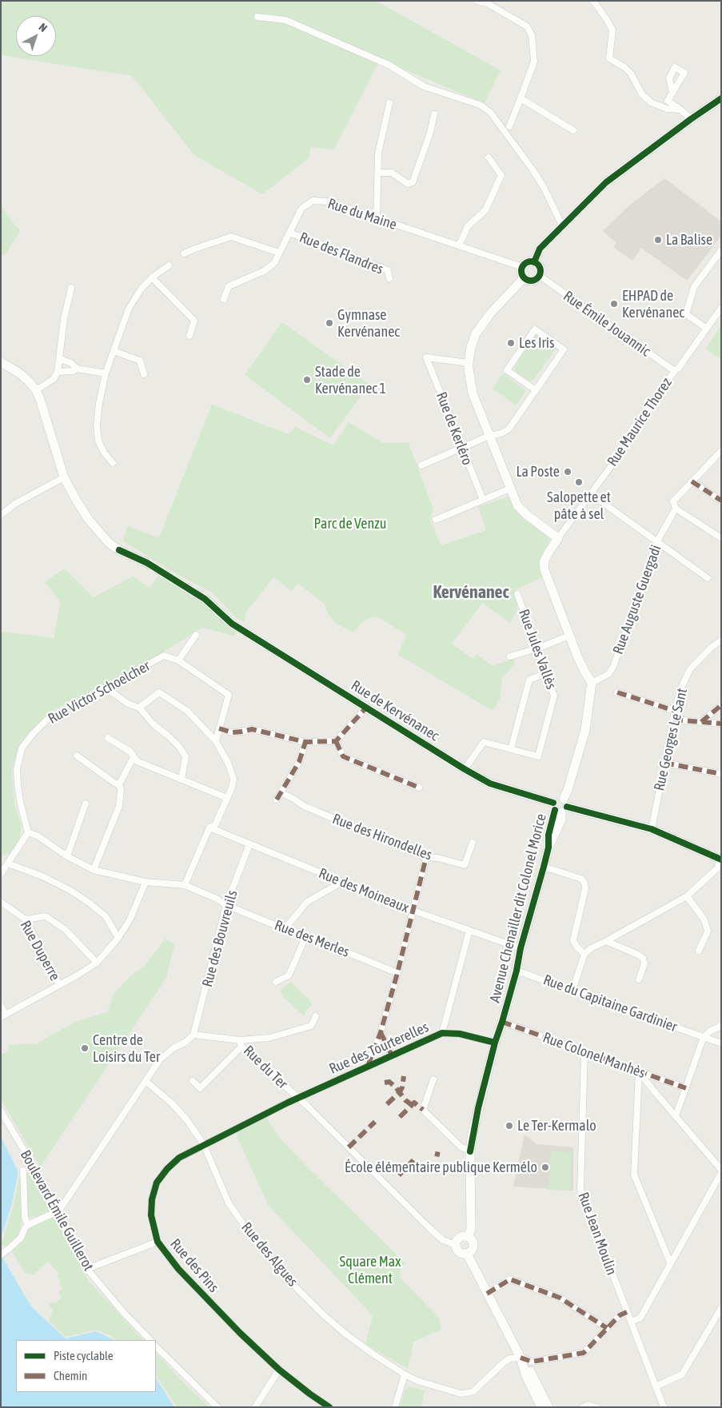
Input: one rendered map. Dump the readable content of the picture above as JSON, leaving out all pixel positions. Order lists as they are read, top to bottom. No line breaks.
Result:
{"streets":{"street":["Rue du Maine","Rue des Flandres","Rue Émile Jouannic","Rue Maurice Thorez","Rue de Kerléro","Rue Auguste Guergadi","Rue Jules Vallès","Rue Victor Schoelcher","Rue de Kervénanec","Rue Georges Le Sant","Rue des Hirondelles","Rue des Moineaux","Avenue Chenailler dit Colonel Morice","Rue des Bouvreuils","Rue des Merles","Rue Duperre","Rue du Capitaine Gardinier","Rue des Tourterelles","Rue Colonel Manhès","Rue du Ter","Boulevard Émile Guillerot","Rue Jean Moulin","Rue des Algues","Rue des Pins"]},"crossings":[["Rue du Maine","Rue des Flandres"],["Rue du Maine","Rue Émile Jouannic"],["Rue Émile Jouannic","Rue Maurice Thorez"],["Rue Auguste Guergadi","Avenue Chenailler dit Colonel Morice"],["Rue Jules Vallès","Rue de Kervénanec"],["Rue de Kervénanec","Rue Georges Le Sant"],["Rue de Kervénanec","Avenue Chenailler dit Colonel Morice"],["Rue des Moineaux","Avenue Chenailler dit Colonel Morice"],["Rue des Moineaux","Rue des Bouvreuils"],["Avenue Chenailler dit Colonel Morice","Rue du Capitaine Gardinier"],["Avenue Chenailler dit Colonel Morice","Rue des Tourterelles"],["Avenue Chenailler dit Colonel Morice","Rue Colonel Manhès"],["Avenue Chenailler dit Colonel Morice","Rue du Ter"],["Rue des Bouvreuils","Rue des Merles"],["Rue des Bouvreuils","Rue du Ter"],["Rue des Tourterelles","Rue du Ter"],["Rue des Tourterelles","Rue des Pins"],["Rue Colonel Manhès","Rue Jean Moulin"],["Rue du Ter","Rue des Pins"],["Rue des Algues","Rue des Pins"]],"districts":["Kervénanec"],"parks":["Parc de Venzu","Square Max Clément"],"places":["La Balise","EHPAD de Kervénanec","Gymnase Kervénanec","Les Iris","Stade de Kervénanec 1","La Poste","Salopette et pâte à sel","Centre de Loisirs du Ter","Le Ter-Kermalo","École élémentaire publique Kermélo"],"legend":["Piste cyclable","Chemin"],"north":"top right"}
